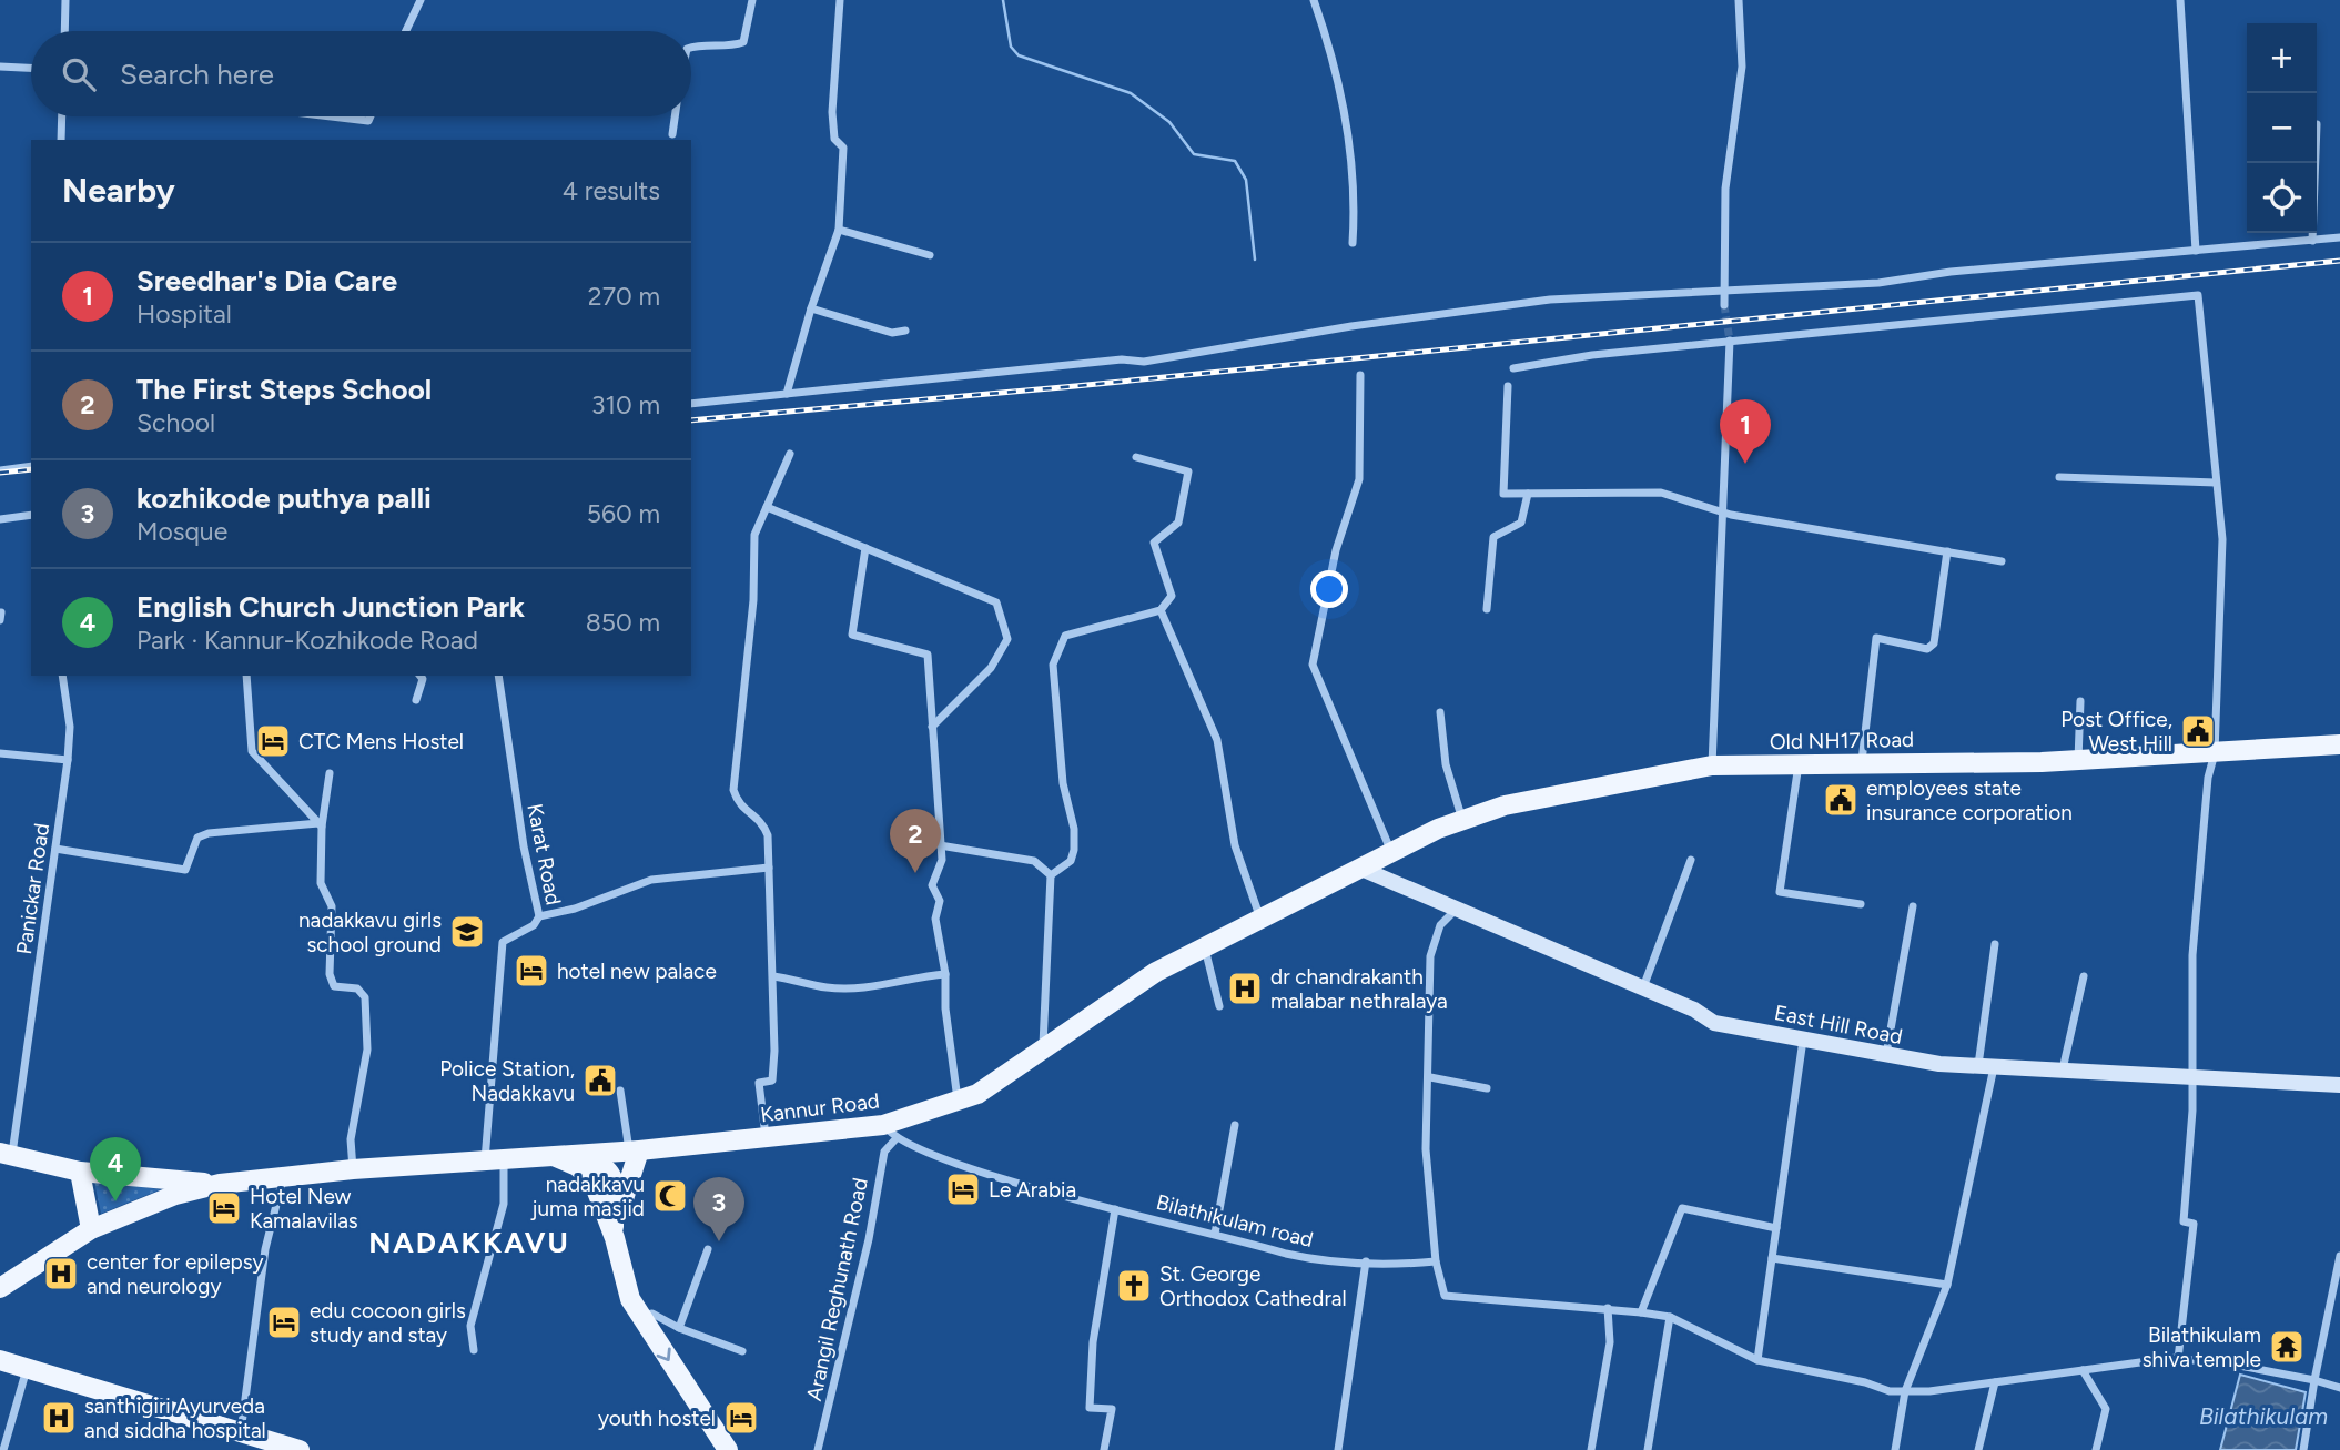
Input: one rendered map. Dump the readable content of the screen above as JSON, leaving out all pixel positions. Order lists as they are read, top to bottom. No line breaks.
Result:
{"streets":{"main road":["Old NH17 Road","Kannur Road"],"street":["Karat Road","Panickar Road","East Hill Road","Bilathikulam road","Arangil Reghunath Road"]},"crossings":[["Old NH17 Road","East Hill Road"],["Old NH17 Road","Kannur Road"],["Karat Road","Kannur Road"],["East Hill Road","Kannur Road"],["Kannur Road","Bilathikulam road"],["Kannur Road","Arangil Reghunath Road"],["Bilathikulam road","Arangil Reghunath Road"]],"districts":["NADAKKAVU"],"water":["Bilathikulam"],"places":{"public building":["Post Office, West Hill","employees state insurance corporation","Police Station, Nadakkavu"],"hotel":["CTC Mens Hostel","hotel new palace","Le Arabia","Hotel New Kamalavilas","edu cocoon girls study and stay","youth hostel"],"school or university":["nadakkavu girls school ground"],"hospital":["dr chandrakanth malabar nethralaya","center for epilepsy and neurology","santhigiri Ayurveda and siddha hospital"],"mosque":["nadakkavu juma masjid"],"church":["St. George Orthodox Cathedral"],"temple":["Bilathikulam shiva temple"]},"page":{"map_buttons":["+","−"],"search":"Search here","heading":["Nearby","4 results"],"list":[{"mark":"1","name":"Sreedhar's Dia Care","note":"Hospital","value":"270 m"},{"mark":"2","name":"The First Steps School","note":"School","value":"310 m"},{"mark":"3","name":"kozhikode puthya palli","note":"Mosque","value":"560 m"},{"mark":"4","name":"English Church Junction Park","note":"Park · Kannur-Kozhikode Road","value":"850 m"}],"pins":["1","2","4","3"]}}
